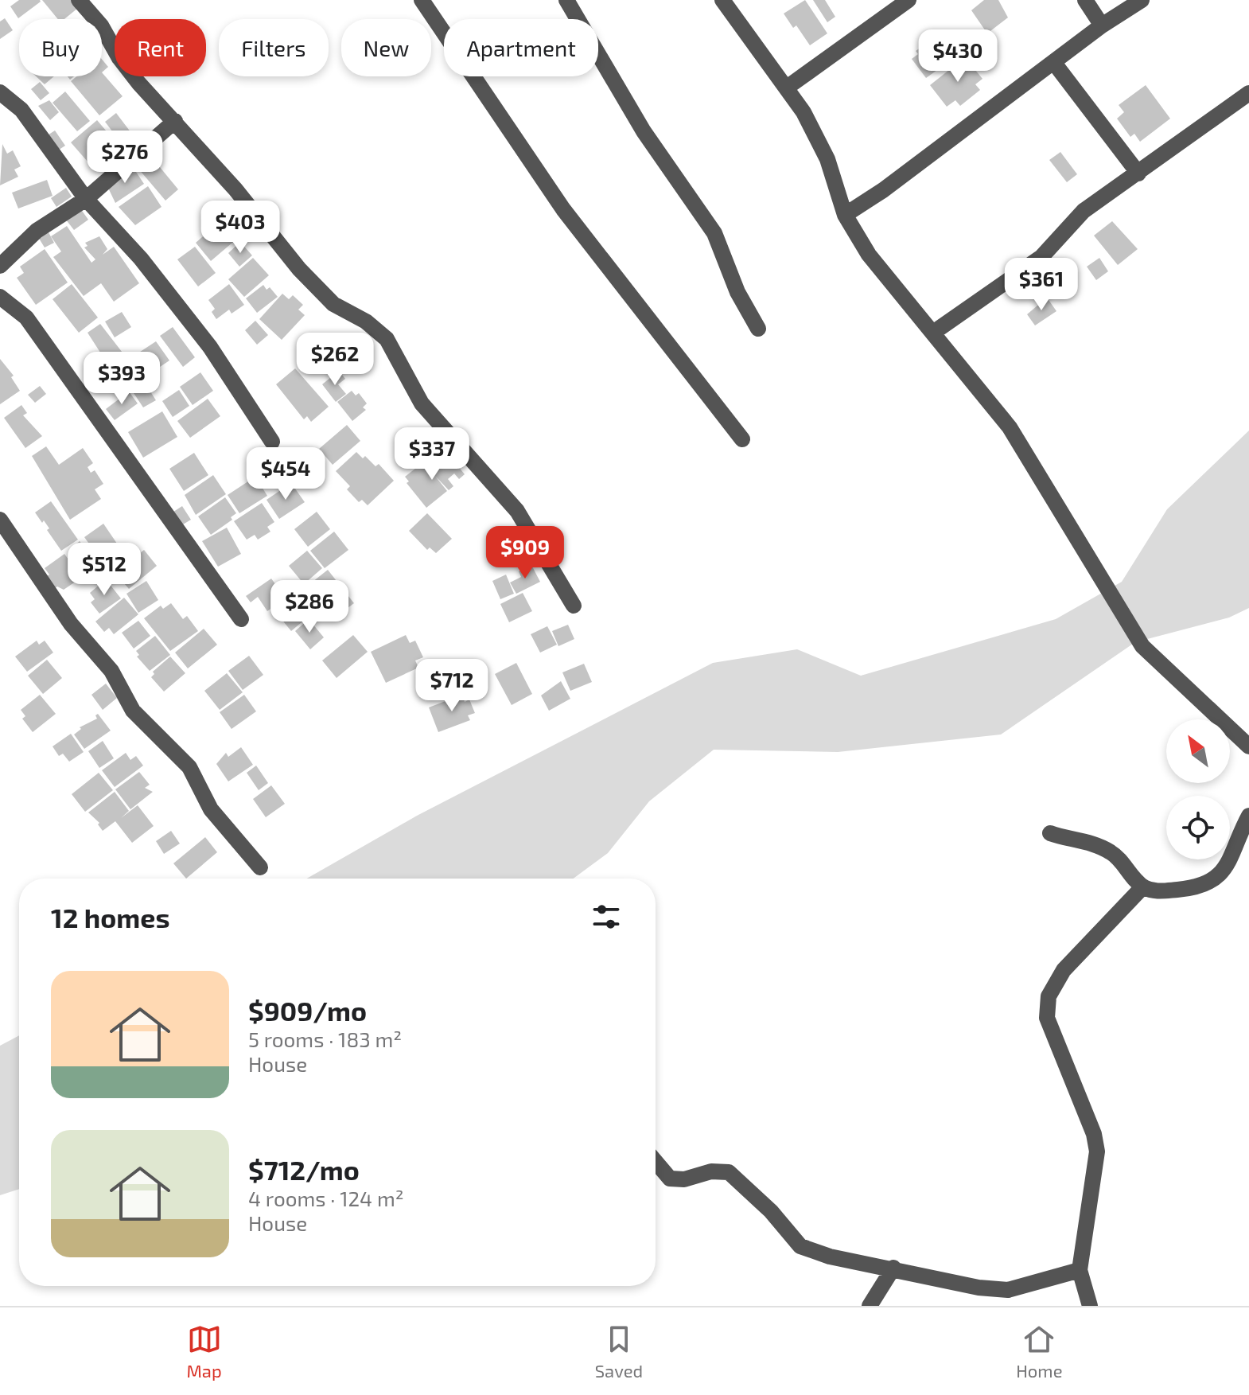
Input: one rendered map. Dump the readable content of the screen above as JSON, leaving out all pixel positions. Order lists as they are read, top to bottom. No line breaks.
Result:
{"north":"top left","page":{"chip":["Buy","Rent","Filters","New","Apartment"],"price":["$430","$276","$403","$361","$262","$393","$337","$454","$909","$512","$286","$712"],"heading":"12 homes","list":[{"name":"$909/mo","note":"5 rooms · 183 m² · House"},{"name":"$712/mo","note":"4 rooms · 124 m² · House"}],"tabs":["Map","Saved","Home"]}}
